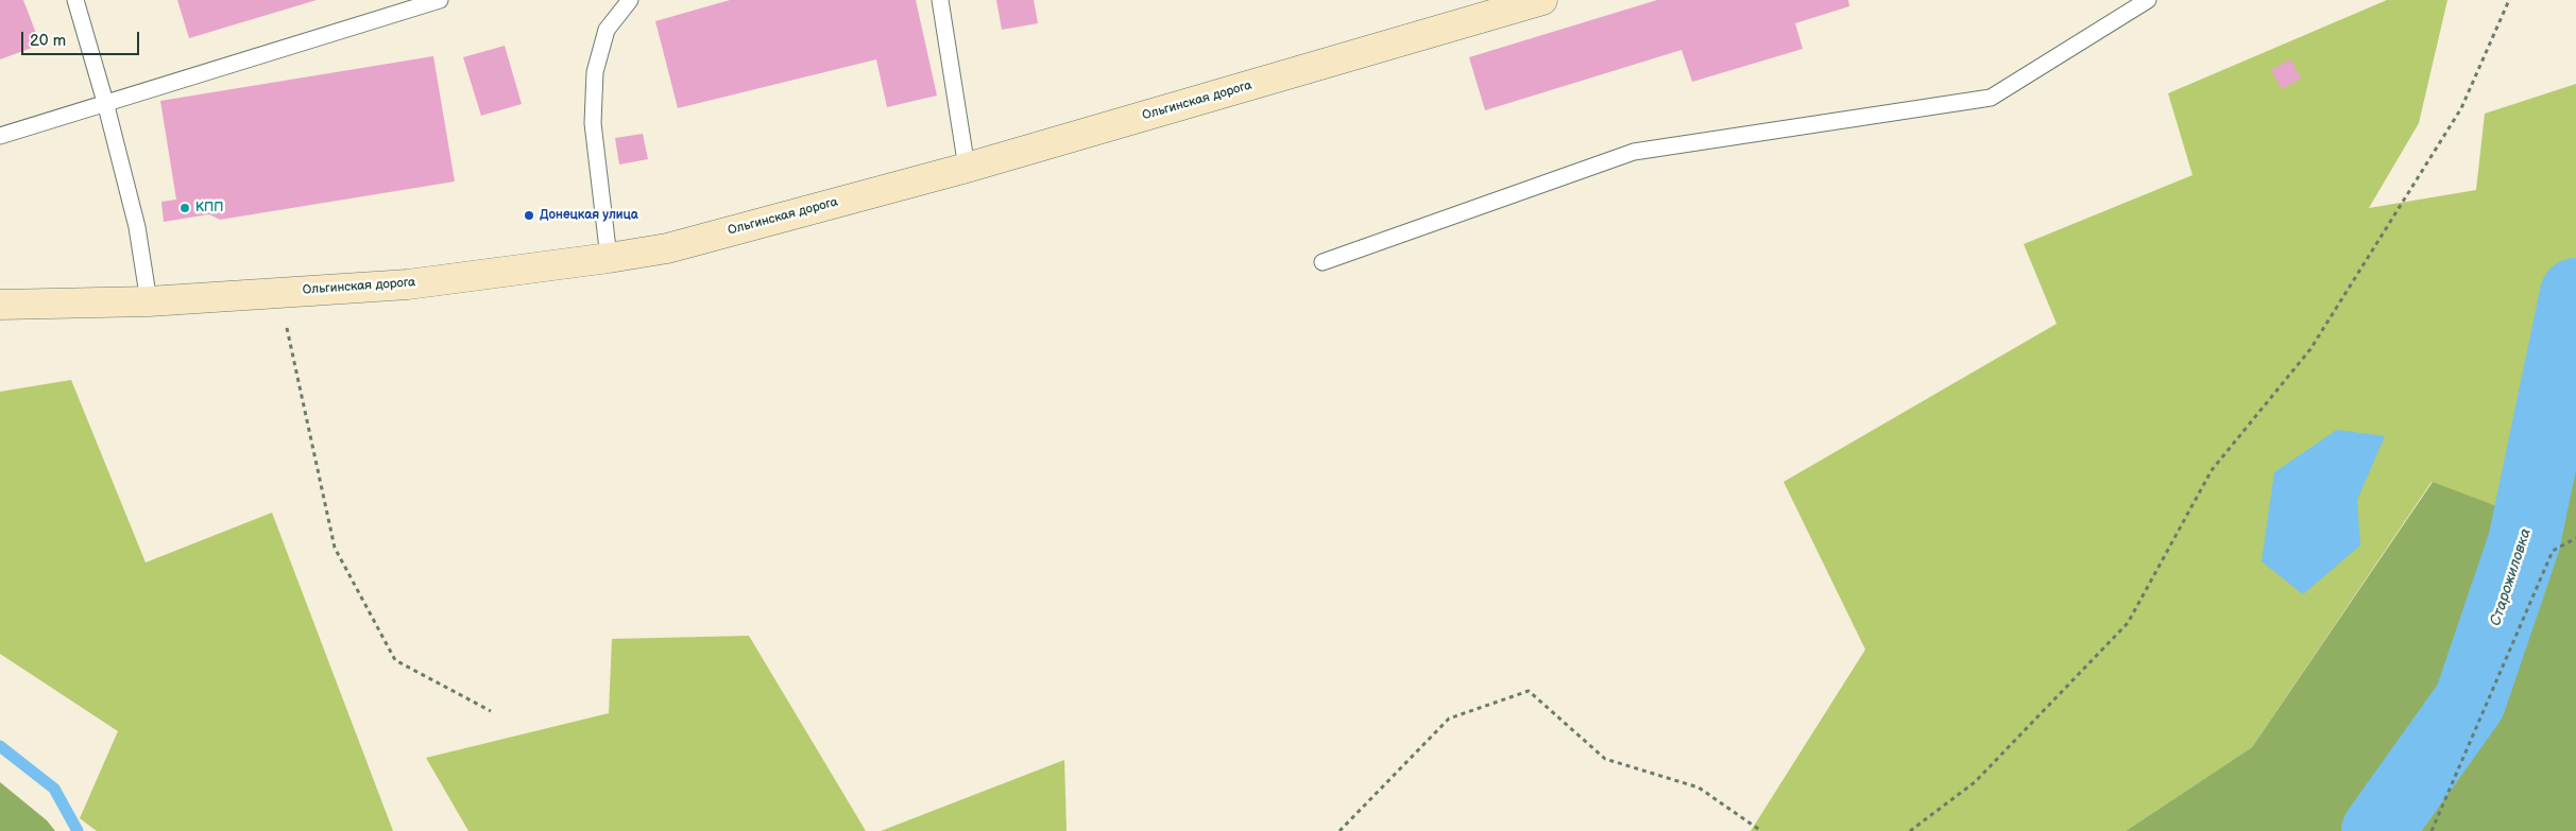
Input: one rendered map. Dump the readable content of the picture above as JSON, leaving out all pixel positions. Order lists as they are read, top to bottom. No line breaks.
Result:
{"streets":{"street":["Ольгинская дорога"]},"water":["Старожиловка"],"places":["КПП","Донецкая улица"],"scale_bar":"20 m"}
